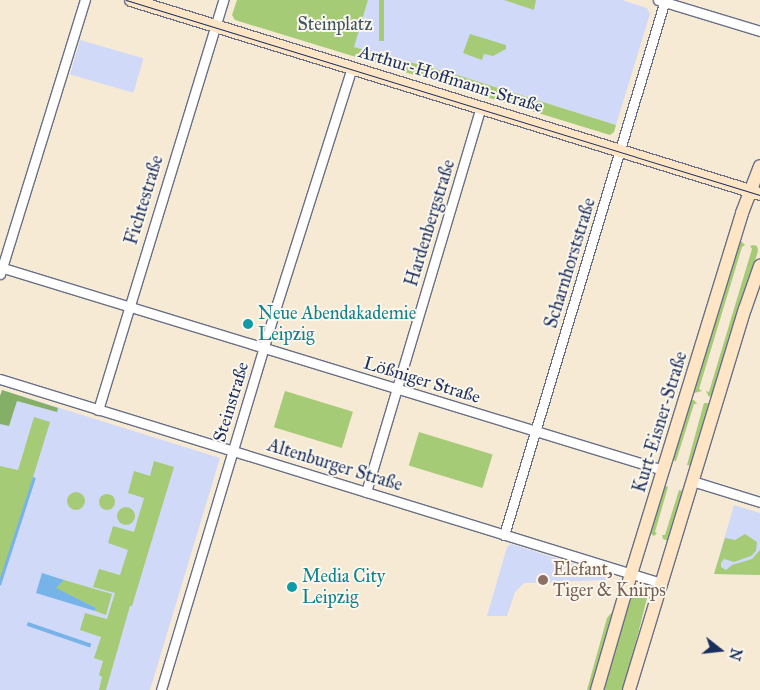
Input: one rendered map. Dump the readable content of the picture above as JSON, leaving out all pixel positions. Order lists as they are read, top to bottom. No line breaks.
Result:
{"streets":{"main road":["Arthur-Hoffmann-Straße","Kurt-Eisner-Straße"],"street":["Fichtestraße","Hardenbergstraße","Scharnhorststraße","Lößniger Straße","Steinstraße","Altenburger Straße"]},"crossings":[["Arthur-Hoffmann-Straße","Fichtestraße"],["Arthur-Hoffmann-Straße","Hardenbergstraße"],["Arthur-Hoffmann-Straße","Scharnhorststraße"],["Arthur-Hoffmann-Straße","Steinstraße"],["Arthur-Hoffmann-Straße","Kurt-Eisner-Straße"],["Fichtestraße","Lößniger Straße"],["Fichtestraße","Altenburger Straße"],["Hardenbergstraße","Lößniger Straße"],["Hardenbergstraße","Altenburger Straße"],["Scharnhorststraße","Lößniger Straße"],["Scharnhorststraße","Altenburger Straße"],["Lößniger Straße","Steinstraße"],["Lößniger Straße","Kurt-Eisner-Straße"],["Steinstraße","Altenburger Straße"],["Kurt-Eisner-Straße","Altenburger Straße"]],"parks":["Steinplatz"],"places":["Neue Abendakademie Leipzig","Elefant, Tiger & Knirps","Media City Leipzig"],"north":"right"}
